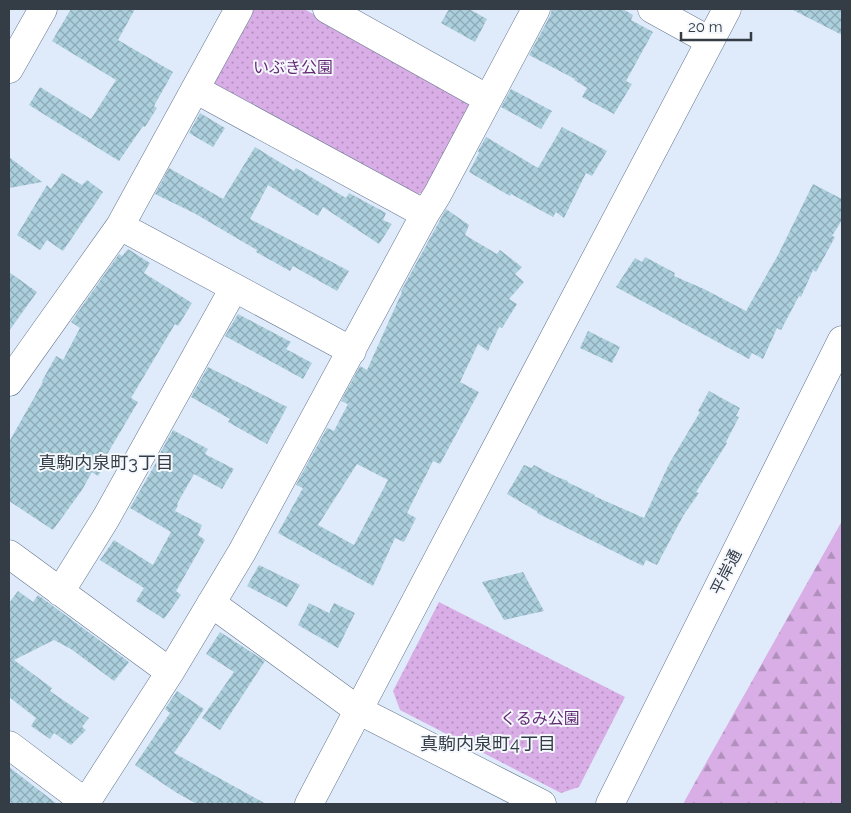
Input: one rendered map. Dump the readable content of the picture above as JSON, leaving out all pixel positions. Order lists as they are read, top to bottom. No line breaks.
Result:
{"streets":{"street":["平岸通"]},"districts":["真駒内泉町3丁目","真駒内泉町4丁目"],"parks":["いぶき公園","くるみ公園"],"scale_bar":"20 m"}
